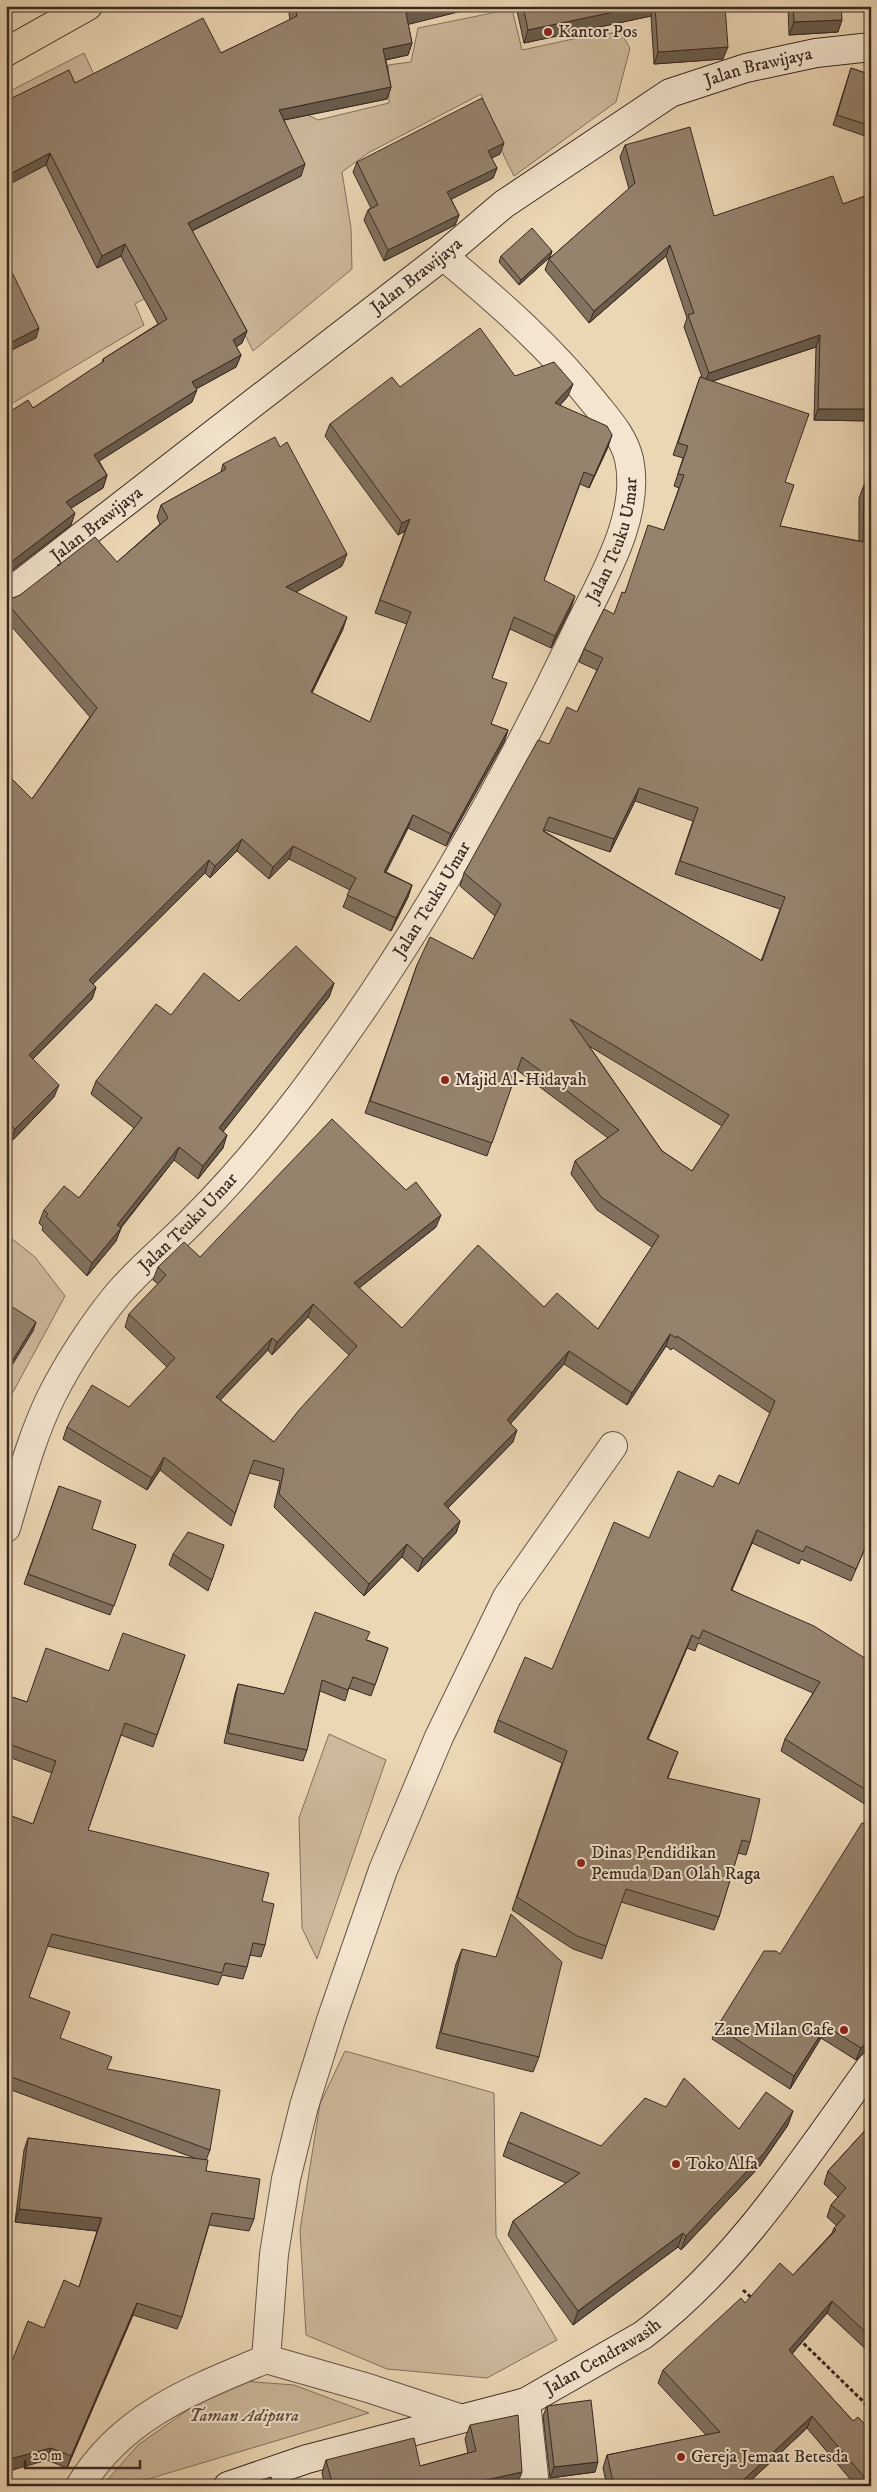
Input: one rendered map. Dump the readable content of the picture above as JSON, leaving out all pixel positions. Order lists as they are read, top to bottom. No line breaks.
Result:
{"streets":{"street":["Jalan Brawijaya","Jalan Teuku Umar","Jalan Cendrawasih"]},"crossings":[["Jalan Brawijaya","Jalan Teuku Umar"]],"parks":["Taman Adipura"],"places":["Kantor Pos","Majid Al-Hidayah","Dinas Pendidikan Pemuda Dan Olah Raga","Zane Milan Cafe","Toko Alfa","Gereja Jemaat Betesda"],"scale_bar":"20 m"}
